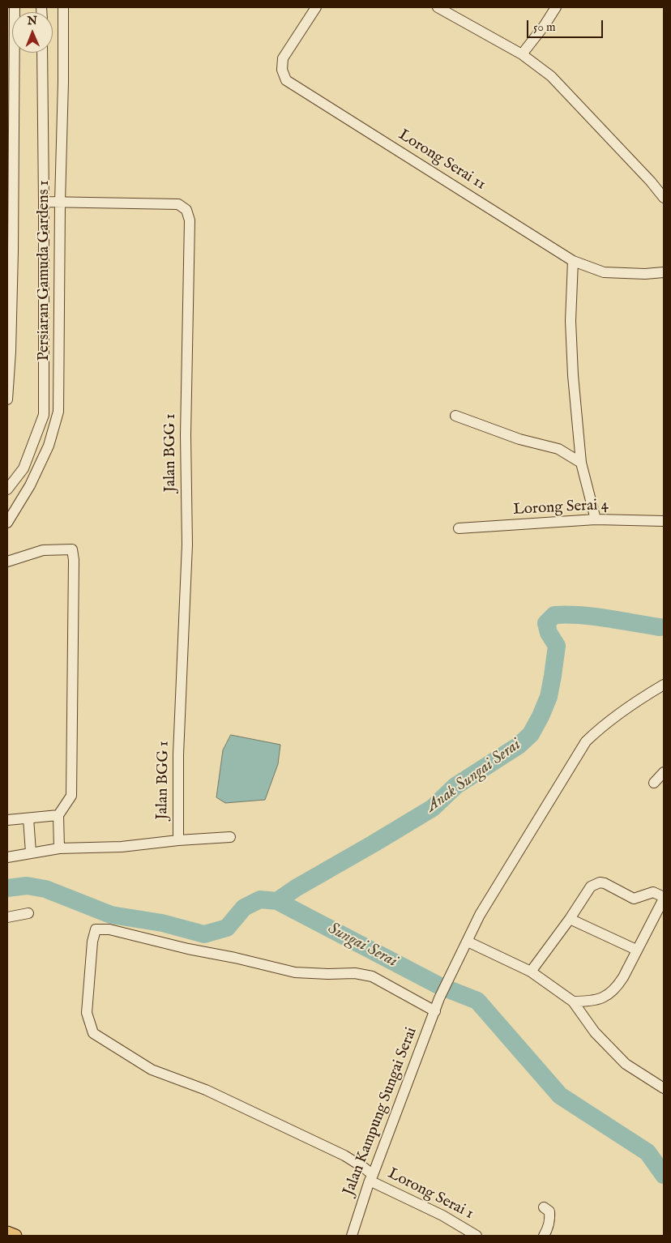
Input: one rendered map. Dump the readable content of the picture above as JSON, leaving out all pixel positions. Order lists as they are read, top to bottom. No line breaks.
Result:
{"streets":{"street":["Lorong Serai 11","Persiaran Gamuda Gardens 1","Jalan BGG 1","Lorong Serai 4","Jalan Kampung Sungai Serai","Lorong Serai 1"]},"crossings":[["Persiaran Gamuda Gardens 1","Jalan BGG 1"],["Jalan Kampung Sungai Serai","Lorong Serai 1"]],"water":["Anak Sungai Serai","Sungai Serai"],"scale_bar":"50 m","north":"top"}
